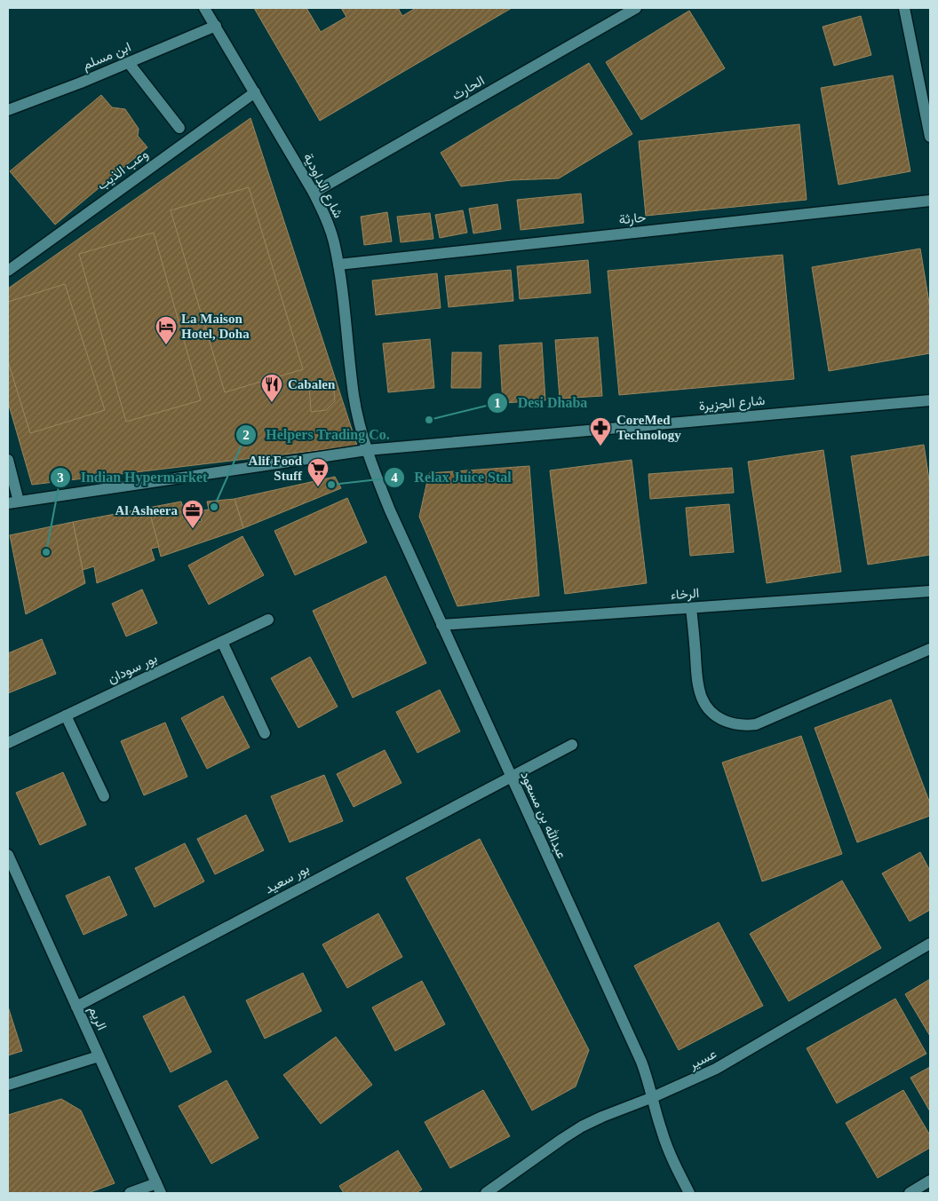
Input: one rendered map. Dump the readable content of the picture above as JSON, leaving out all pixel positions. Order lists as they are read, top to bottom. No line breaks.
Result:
{"streets":{"street":["ابن مسلم","الحارث","وعب الذيب","شارع الداودية","حارثة","شارع الجزيرة","الرخاء","بور سودان","عبدالله بن مسعود","بور سعيد","الريم","عسير"]},"crossings":[["ابن مسلم","شارع الداودية"],["الحارث","شارع الداودية"],["وعب الذيب","شارع الداودية"],["شارع الداودية","حارثة"],["شارع الداودية","شارع الجزيرة"],["شارع الداودية","عبدالله بن مسعود"],["شارع الجزيرة","عبدالله بن مسعود"],["الرخاء","عبدالله بن مسعود"],["عبدالله بن مسعود","بور سعيد"],["عبدالله بن مسعود","عسير"],["بور سعيد","الريم"]],"places":{"hotel":["La Maison Hotel, Doha"],"restaurant":["Cabalen"],"other":["Desi Dhaba","Relax Juice Stal","Helpers Trading Co.","Indian Hypermarket"],"pharmacy":["CoreMed Technology"],"supermarket":["Alif Food Stuff"],"office":["Al Asheera"]}}
